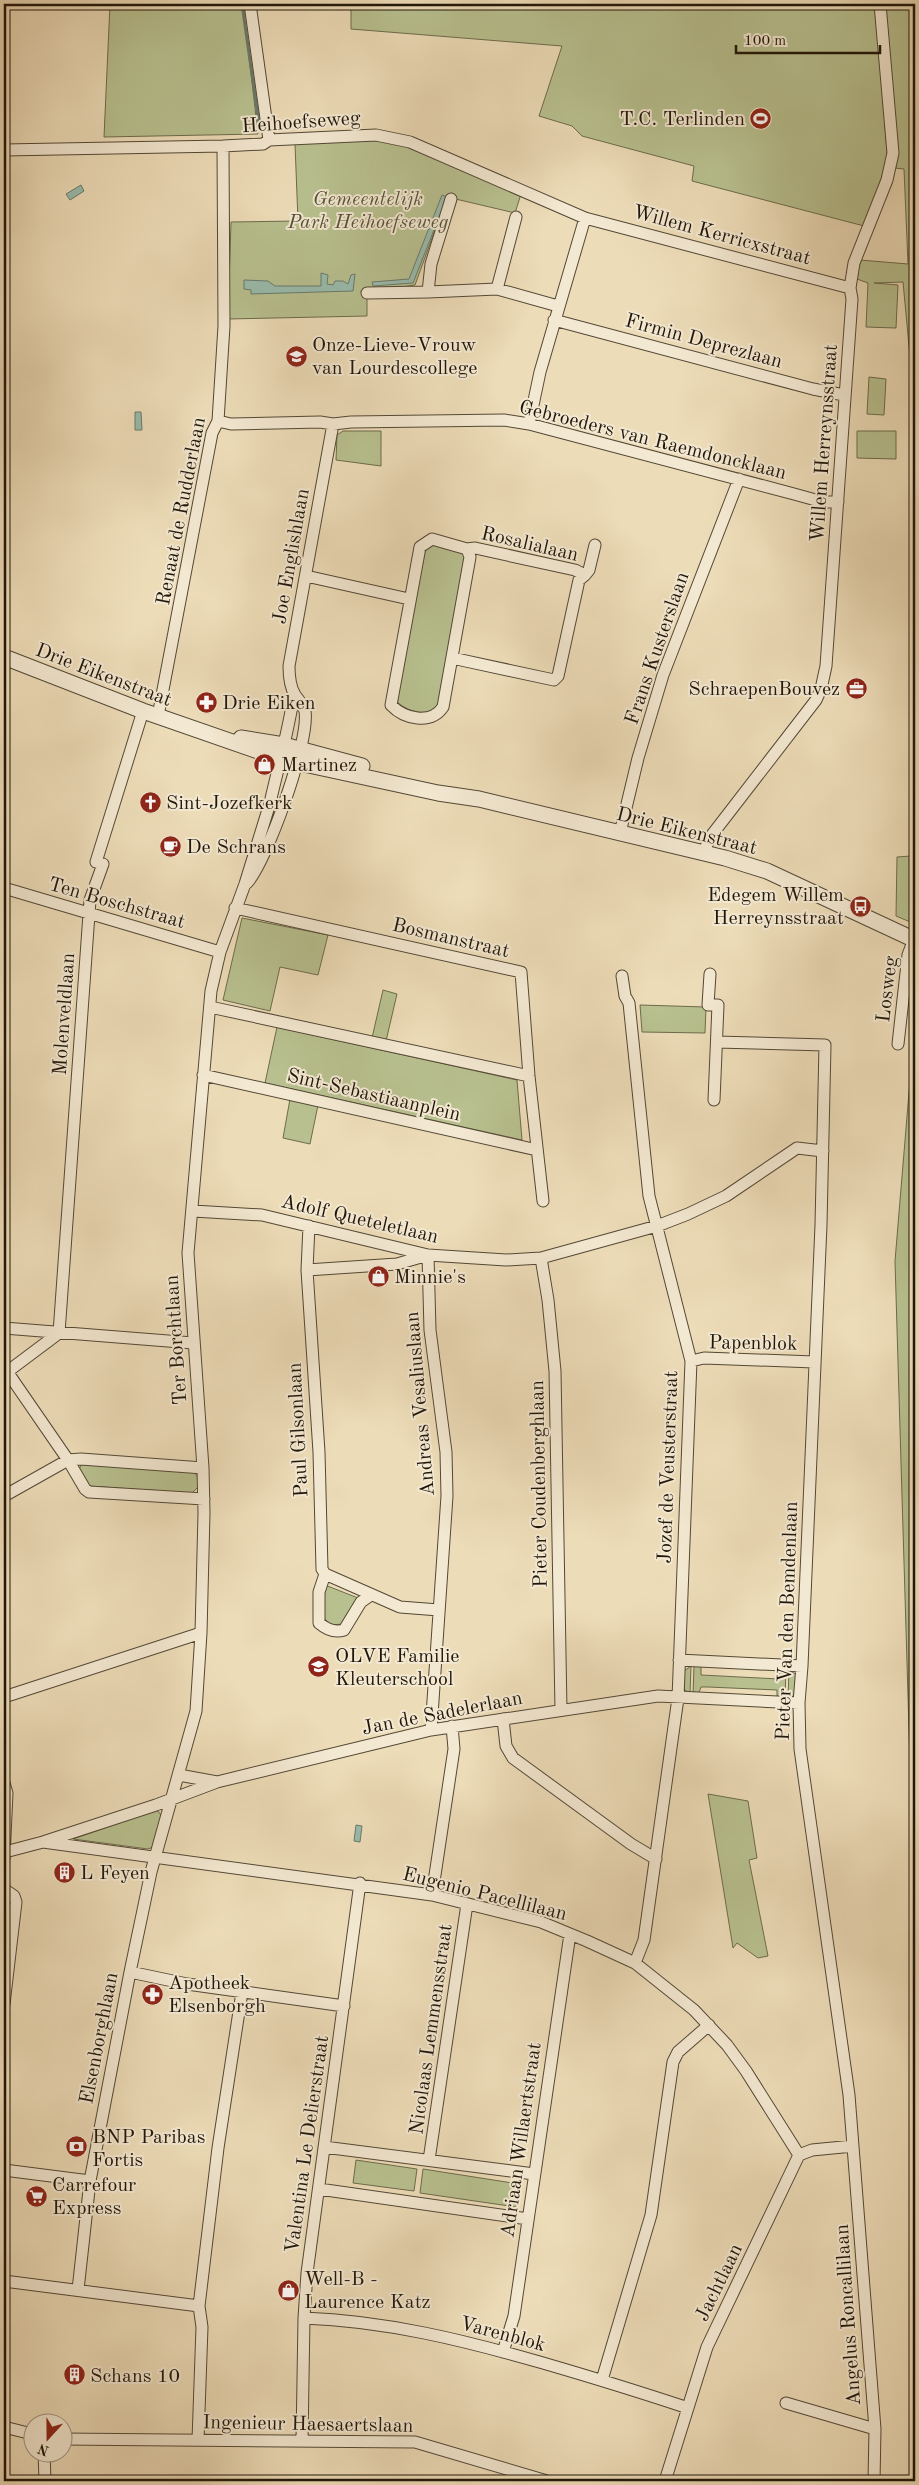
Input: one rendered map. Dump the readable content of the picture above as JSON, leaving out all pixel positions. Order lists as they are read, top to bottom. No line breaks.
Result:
{"streets":{"street":["Heihoefseweg","Willem Kerricxstraat","Firmin Deprezlaan","Gebroeders van Raemdoncklaan","Willem Herreynsstraat","Renaat de Rudderlaan","Rosalialaan","Joe Englishlaan","Frans Kusterslaan","Drie Eikenstraat","Ten Boschstraat","Bosmanstraat","Losweg","Molenveldlaan","Sint-Sebastiaanplein","Adolf Queteletlaan","Ter Borchtlaan","Papenblok","Andreas Vesaliuslaan","Paul Gilsonlaan","Jozef de Veusterstraat","Pieter Coudenberghlaan","Pieter Van den Bemdenlaan","Jan de Sadelerlaan","Eugenio Pacellilaan","Nicolaas Lemmensstraat","Elsenborghlaan","Adriaan Willaertstraat","Valentina Le Delierstraat","Jachtlaan","Angelus Roncallilaan","Varenblok","Ingenieur Haesaertslaan"]},"crossings":[["Heihoefseweg","Willem Kerricxstraat"],["Heihoefseweg","Renaat de Rudderlaan"],["Willem Kerricxstraat","Willem Herreynsstraat"],["Firmin Deprezlaan","Willem Herreynsstraat"],["Gebroeders van Raemdoncklaan","Willem Herreynsstraat"],["Gebroeders van Raemdoncklaan","Renaat de Rudderlaan"],["Gebroeders van Raemdoncklaan","Joe Englishlaan"],["Gebroeders van Raemdoncklaan","Frans Kusterslaan"],["Willem Herreynsstraat","Drie Eikenstraat"],["Renaat de Rudderlaan","Drie Eikenstraat"],["Joe Englishlaan","Drie Eikenstraat"],["Joe Englishlaan","Ter Borchtlaan"],["Frans Kusterslaan","Drie Eikenstraat"],["Drie Eikenstraat","Losweg"],["Drie Eikenstraat","Molenveldlaan"],["Drie Eikenstraat","Ter Borchtlaan"],["Ten Boschstraat","Molenveldlaan"],["Ten Boschstraat","Ter Borchtlaan"],["Bosmanstraat","Sint-Sebastiaanplein"],["Bosmanstraat","Ter Borchtlaan"],["Sint-Sebastiaanplein","Ter Borchtlaan"],["Adolf Queteletlaan","Ter Borchtlaan"],["Adolf Queteletlaan","Andreas Vesaliuslaan"],["Adolf Queteletlaan","Paul Gilsonlaan"],["Adolf Queteletlaan","Jozef de Veusterstraat"],["Adolf Queteletlaan","Pieter Coudenberghlaan"],["Adolf Queteletlaan","Pieter Van den Bemdenlaan"],["Ter Borchtlaan","Jan de Sadelerlaan"],["Ter Borchtlaan","Elsenborghlaan"],["Papenblok","Jozef de Veusterstraat"],["Papenblok","Pieter Van den Bemdenlaan"],["Andreas Vesaliuslaan","Jan de Sadelerlaan"],["Jozef de Veusterstraat","Jan de Sadelerlaan"],["Jozef de Veusterstraat","Eugenio Pacellilaan"],["Pieter Coudenberghlaan","Jan de Sadelerlaan"],["Pieter Van den Bemdenlaan","Jan de Sadelerlaan"],["Pieter Van den Bemdenlaan","Angelus Roncallilaan"],["Jan de Sadelerlaan","Eugenio Pacellilaan"],["Jan de Sadelerlaan","Elsenborghlaan"],["Eugenio Pacellilaan","Nicolaas Lemmensstraat"],["Eugenio Pacellilaan","Elsenborghlaan"],["Eugenio Pacellilaan","Adriaan Willaertstraat"],["Eugenio Pacellilaan","Valentina Le Delierstraat"],["Eugenio Pacellilaan","Jachtlaan"],["Adriaan Willaertstraat","Varenblok"],["Valentina Le Delierstraat","Varenblok"],["Valentina Le Delierstraat","Ingenieur Haesaertslaan"],["Jachtlaan","Varenblok"]],"parks":["Gemeentelijk Park Heihoefseweg"],"places":{"sports":["T.C. Terlinden"],"school or university":["Onze-Lieve-Vrouw van Lourdescollege","OLVE Familie Kleuterschool"],"office":["SchraepenBouvez"],"pharmacy":["Drie Eiken","Apotheek Elsenborgh"],"shop":["Martinez","Minnie's","Well-B - Laurence Katz"],"church":["Sint-Jozefkerk"],"cafe":["De Schrans"],"bus stop":["Edegem Willem Herreynsstraat"],"building":["L Feyen","Schans 10"],"bank":["BNP Paribas Fortis"],"supermarket":["Carrefour Express"]},"scale_bar":"100 m","north":"bottom"}
